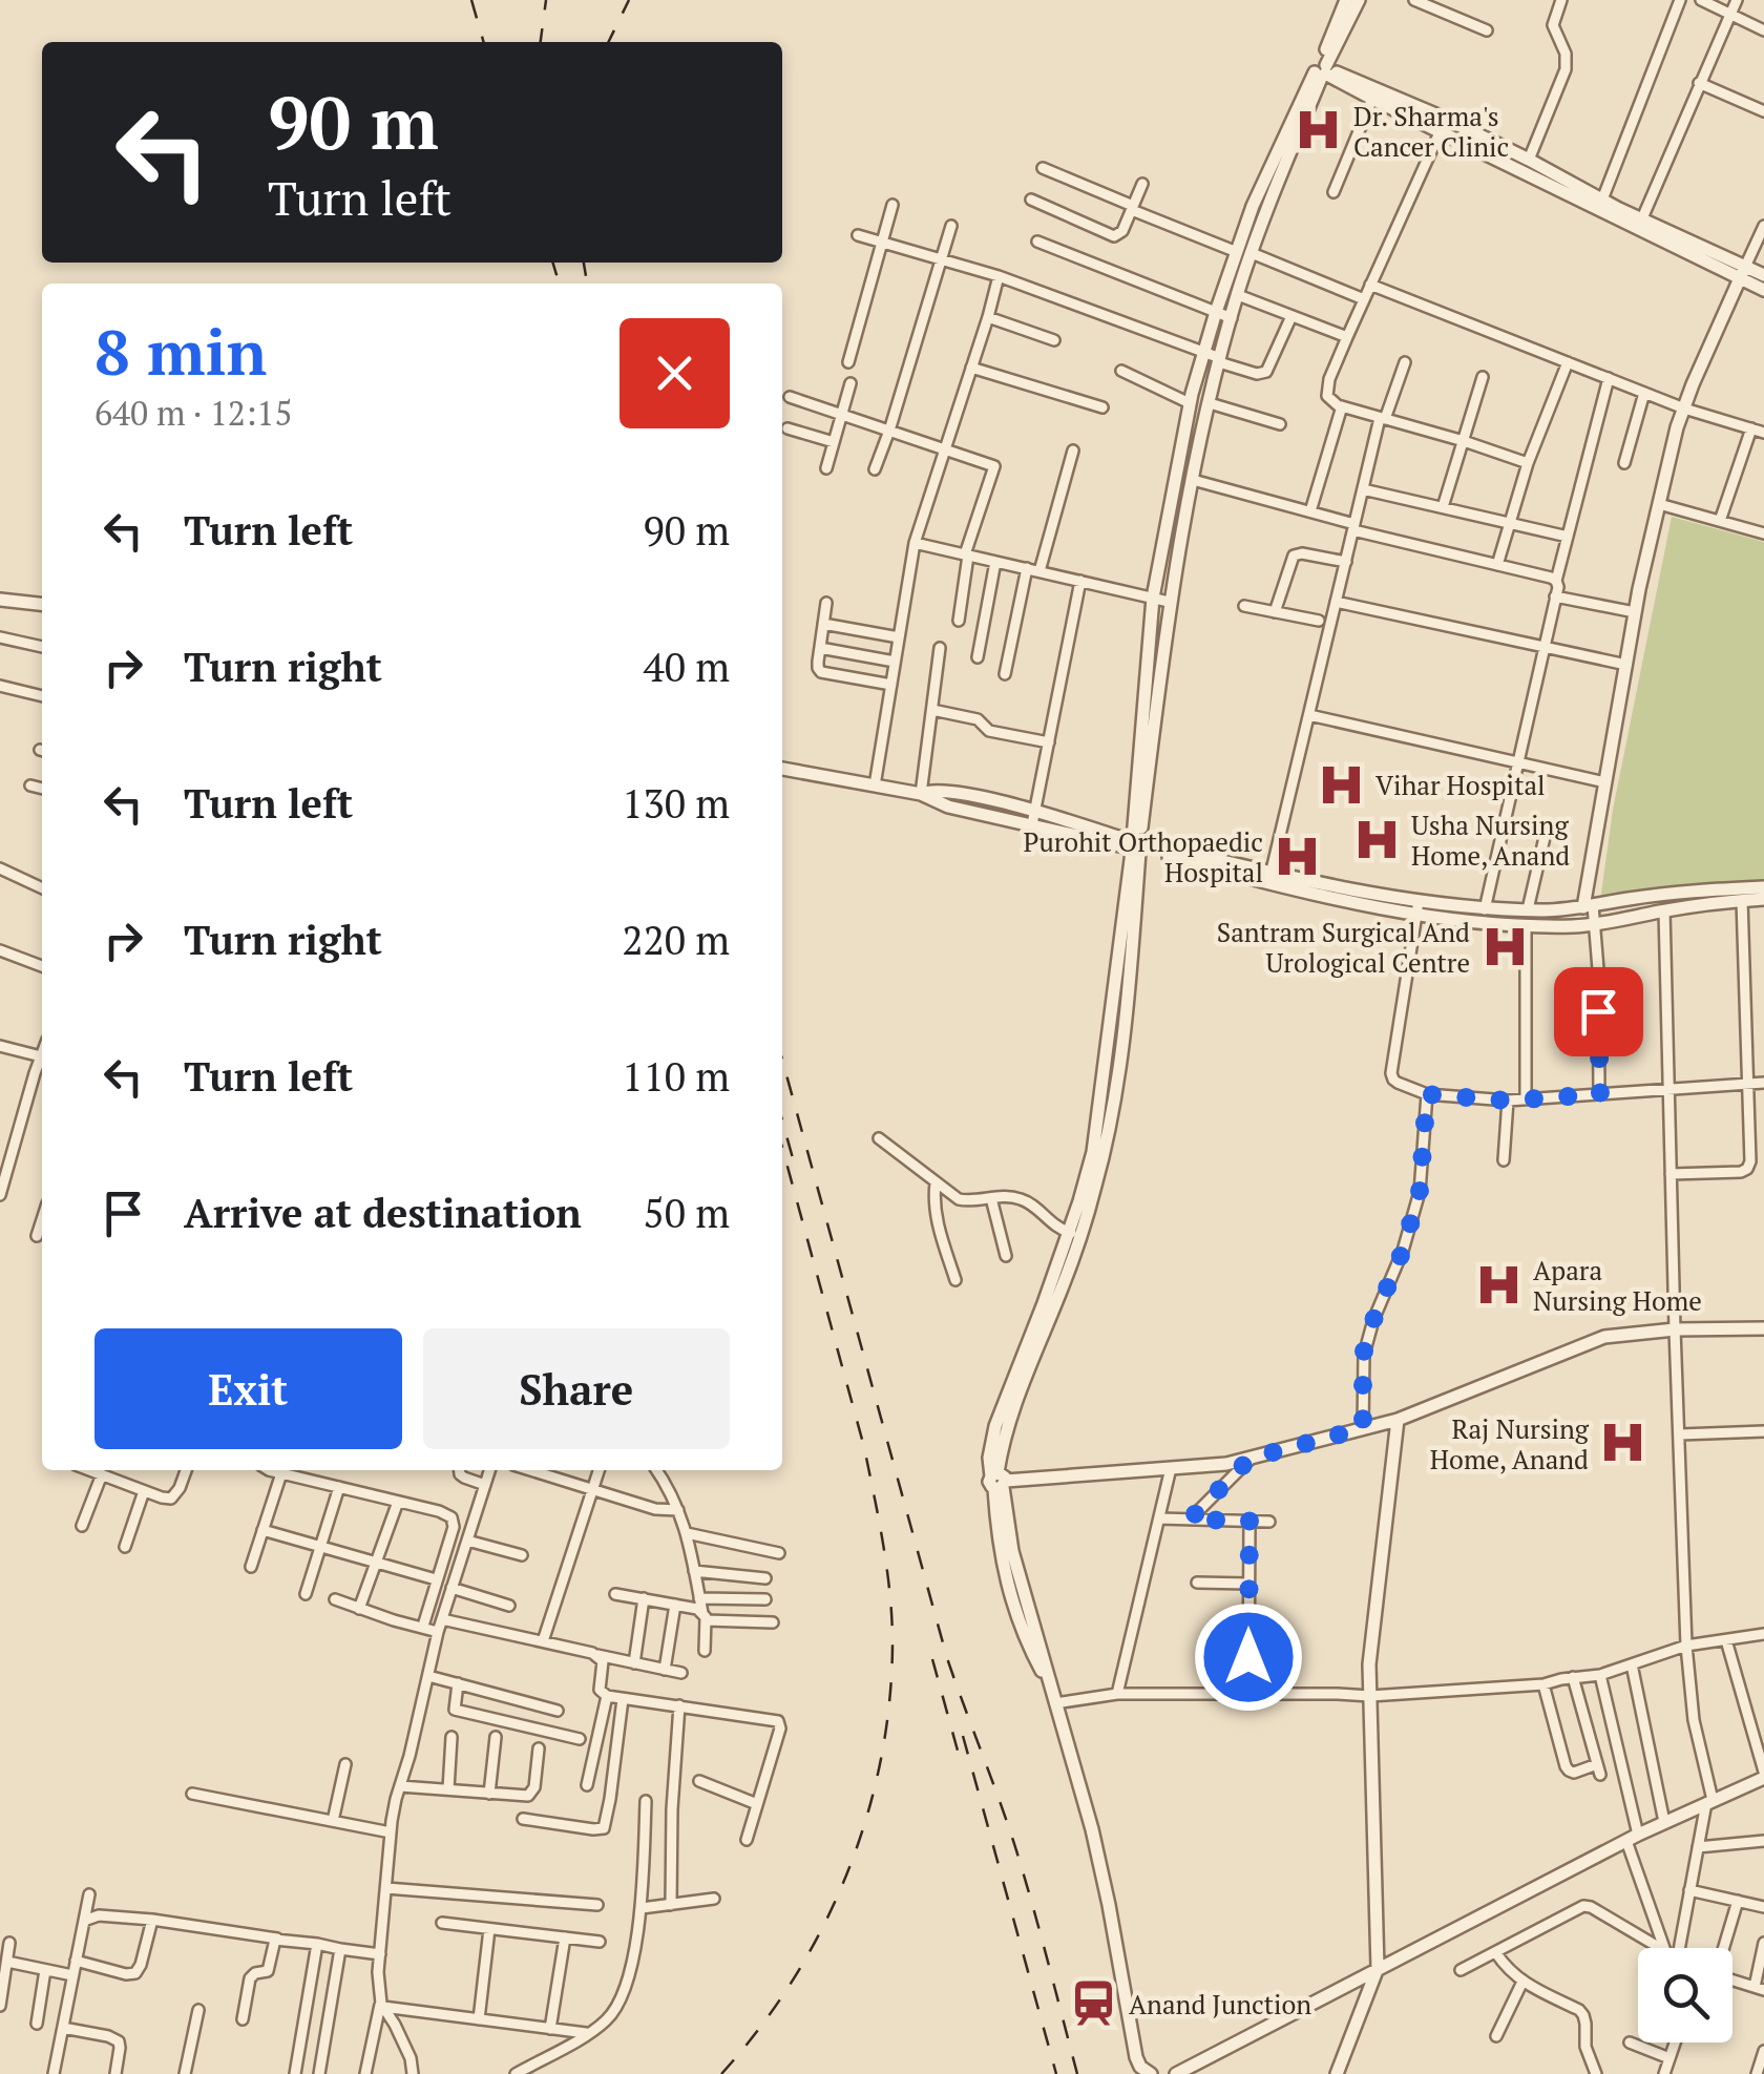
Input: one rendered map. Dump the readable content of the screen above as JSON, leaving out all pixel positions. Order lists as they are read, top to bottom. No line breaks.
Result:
{"places":{"hospital":["Dr. Sharma's Cancer Clinic","Vihar Hospital","Usha Nursing Home, Anand","Purohit Orthopaedic Hospital","Santram Surgical And Urological Centre","Apara Nursing Home","Raj Nursing Home, Anand"],"station":["Anand Junction"]},"page":{"turn":["90 m","Turn left"],"heading":["8 min","640 m · 12:15"],"list":[{"name":"Turn left","value":"90 m"},{"name":"Turn right","value":"40 m"},{"name":"Turn left","value":"130 m"},{"name":"Turn right","value":"220 m"},{"name":"Turn left","value":"110 m"},{"name":"Arrive at destination","value":"50 m"}],"buttons":["Exit","Share"]}}
